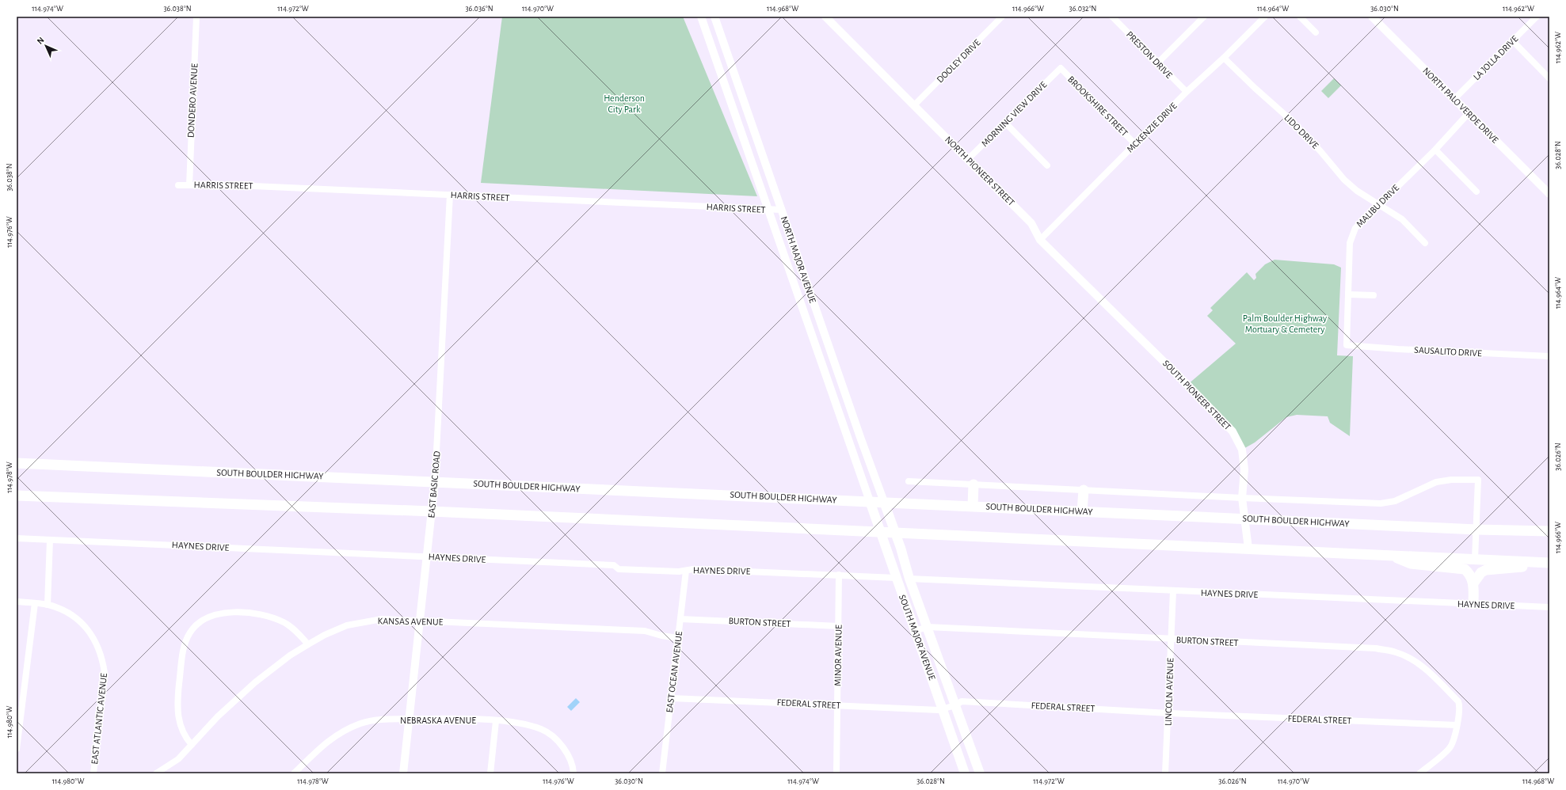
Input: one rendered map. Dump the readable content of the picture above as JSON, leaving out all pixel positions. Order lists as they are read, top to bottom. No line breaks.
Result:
{"streets":{"main road":["SOUTH BOULDER HIGHWAY","SOUTH MAJOR AVENUE"],"street":["PRESTON DRIVE","LA JOLLA DRIVE","DOOLEY DRIVE","DONDERO AVENUE","NORTH PALO VERDE DRIVE","BROOKSHIRE STREET","MORNING VIEW DRIVE","MCKENZIE DRIVE","LIDO DRIVE","NORTH PIONEER STREET","HARRIS STREET","MALIBU DRIVE","NORTH MAJOR AVENUE","SAUSALITO DRIVE","SOUTH PIONEER STREET","EAST BASIC ROAD","HAYNES DRIVE","KANSAS AVENUE","BURTON STREET","MINOR AVENUE","EAST OCEAN AVENUE","LINCOLN AVENUE","FEDERAL STREET","EAST ATLANTIC AVENUE","NEBRASKA AVENUE"]},"crossings":[["PRESTON DRIVE","MCKENZIE DRIVE"],["LA JOLLA DRIVE","NORTH PALO VERDE DRIVE"],["DOOLEY DRIVE","NORTH PIONEER STREET"],["DONDERO AVENUE","HARRIS STREET"],["NORTH PALO VERDE DRIVE","MALIBU DRIVE"],["BROOKSHIRE STREET","MORNING VIEW DRIVE"],["BROOKSHIRE STREET","MCKENZIE DRIVE"],["MORNING VIEW DRIVE","NORTH PIONEER STREET"],["MCKENZIE DRIVE","LIDO DRIVE"],["MCKENZIE DRIVE","NORTH PIONEER STREET"],["LIDO DRIVE","MALIBU DRIVE"],["NORTH PIONEER STREET","SOUTH PIONEER STREET"],["HARRIS STREET","NORTH MAJOR AVENUE"],["HARRIS STREET","EAST BASIC ROAD"],["MALIBU DRIVE","SAUSALITO DRIVE"],["NORTH MAJOR AVENUE","SOUTH BOULDER HIGHWAY"],["NORTH MAJOR AVENUE","SOUTH MAJOR AVENUE"],["SOUTH PIONEER STREET","SOUTH BOULDER HIGHWAY"],["SOUTH BOULDER HIGHWAY","EAST BASIC ROAD"],["SOUTH BOULDER HIGHWAY","SOUTH MAJOR AVENUE"],["EAST BASIC ROAD","HAYNES DRIVE"],["EAST BASIC ROAD","KANSAS AVENUE"],["EAST BASIC ROAD","NEBRASKA AVENUE"],["HAYNES DRIVE","SOUTH MAJOR AVENUE"],["HAYNES DRIVE","MINOR AVENUE"],["HAYNES DRIVE","EAST OCEAN AVENUE"],["HAYNES DRIVE","LINCOLN AVENUE"],["KANSAS AVENUE","EAST OCEAN AVENUE"],["BURTON STREET","SOUTH MAJOR AVENUE"],["BURTON STREET","MINOR AVENUE"],["BURTON STREET","EAST OCEAN AVENUE"],["BURTON STREET","LINCOLN AVENUE"],["BURTON STREET","FEDERAL STREET"],["SOUTH MAJOR AVENUE","FEDERAL STREET"],["MINOR AVENUE","FEDERAL STREET"],["EAST OCEAN AVENUE","FEDERAL STREET"],["LINCOLN AVENUE","FEDERAL STREET"]],"parks":["Henderson City Park","Palm Boulder Highway Mortuary & Cemetery"],"north":"top left","coordinates":["114.974°W","36.038°N","114.972°W","36.036°N","114.970°W","114.968°W","114.966°W","36.032°N","114.964°W","36.030°N","114.962°W","36.028°N","114.976°W","36.026°N","114.978°W","114.980°W"]}
